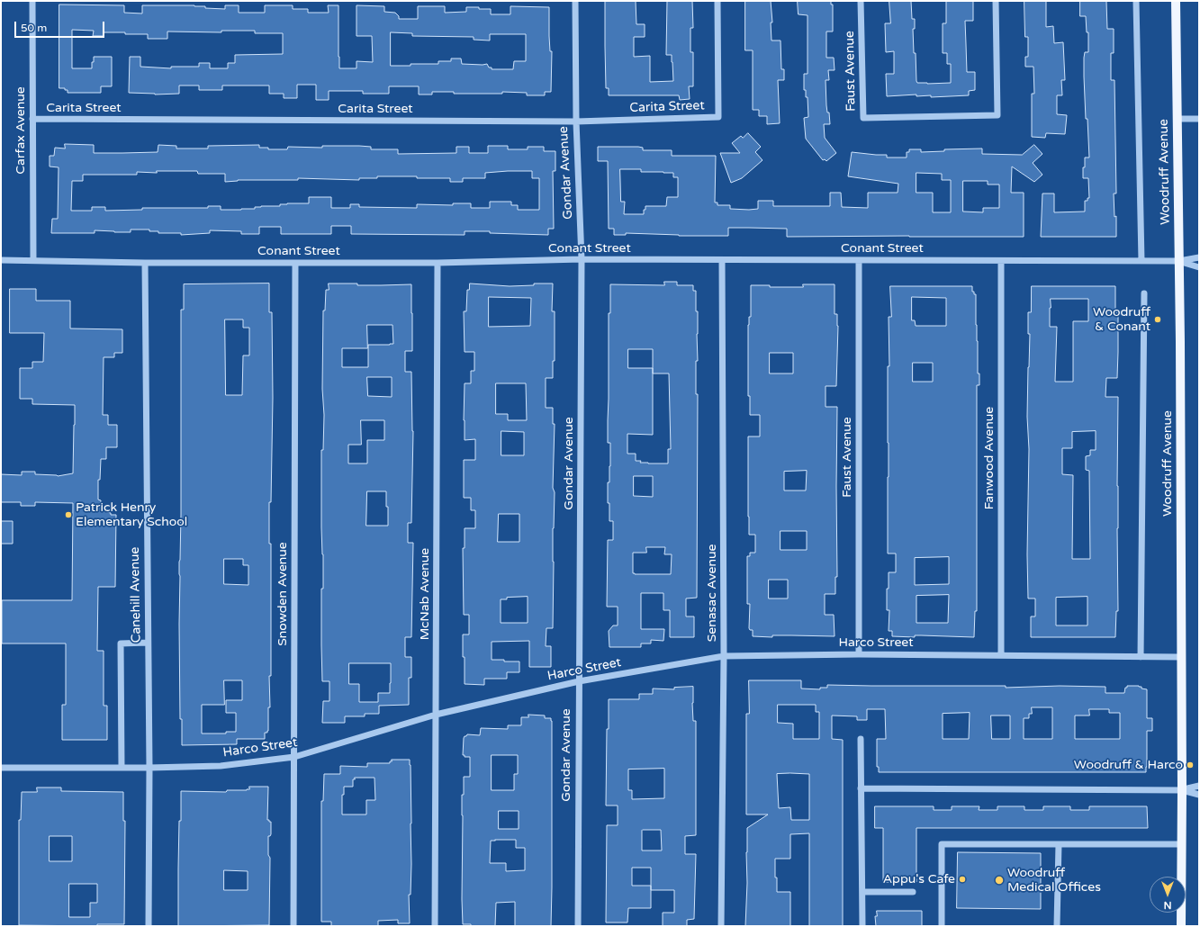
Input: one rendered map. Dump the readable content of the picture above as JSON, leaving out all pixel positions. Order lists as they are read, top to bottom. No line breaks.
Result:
{"streets":{"main road":["Woodruff Avenue"],"street":["Faust Avenue","Carita Street","Carfax Avenue","Gondar Avenue","Conant Street","Fanwood Avenue","Senasac Avenue","Snowden Avenue","McNab Avenue","Canehill Avenue","Harco Street"]},"crossings":[["Faust Avenue","Conant Street"],["Faust Avenue","Harco Street"],["Carita Street","Carfax Avenue"],["Carita Street","Gondar Avenue"],["Carfax Avenue","Conant Street"],["Woodruff Avenue","Conant Street"],["Woodruff Avenue","Harco Street"],["Gondar Avenue","Conant Street"],["Gondar Avenue","Harco Street"],["Conant Street","Fanwood Avenue"],["Conant Street","Senasac Avenue"],["Conant Street","Snowden Avenue"],["Conant Street","McNab Avenue"],["Conant Street","Canehill Avenue"],["Fanwood Avenue","Harco Street"],["Senasac Avenue","Harco Street"],["Snowden Avenue","Harco Street"],["McNab Avenue","Harco Street"],["Canehill Avenue","Harco Street"]],"places":["Woodruff & Conant","Patrick Henry Elementary School","Woodruff & Harco","Appu's Cafe","Woodruff Medical Offices"],"scale_bar":"50 m","north":"bottom"}
